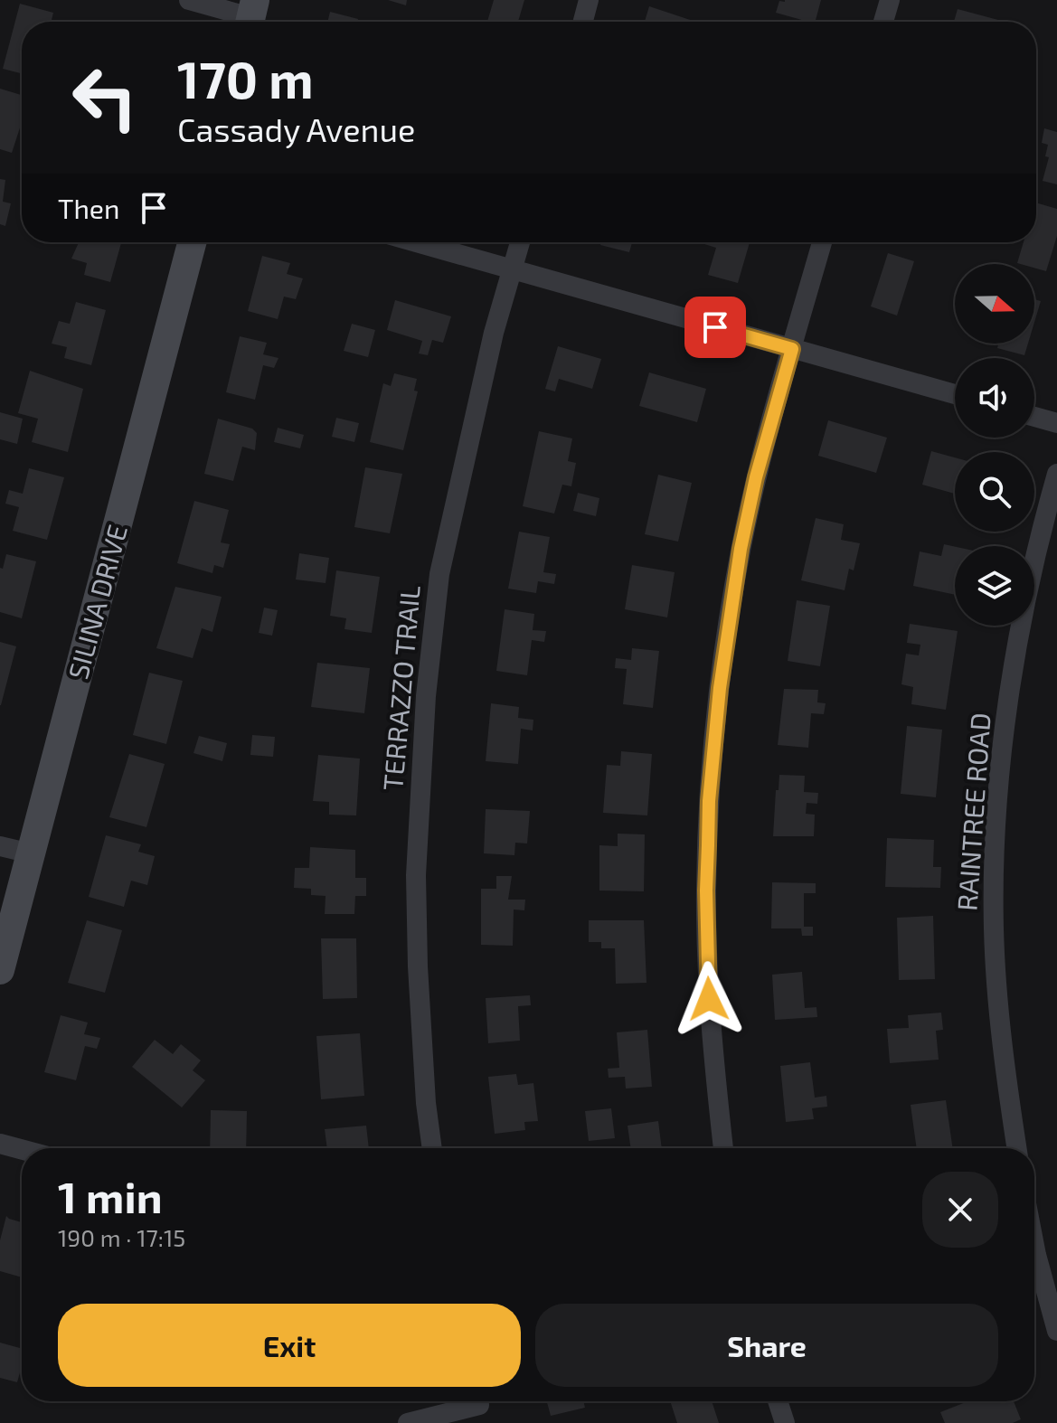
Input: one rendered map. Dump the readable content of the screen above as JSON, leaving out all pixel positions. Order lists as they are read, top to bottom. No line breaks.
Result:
{"streets":{"street":["SILINA DRIVE","TERRAZZO TRAIL","RAINTREE ROAD"]},"north":"right","page":{"turn":["170 m","Cassady Avenue"],"then":"Then","heading":["1 min","190 m · 17:15"],"buttons":["Exit","Share"]}}
